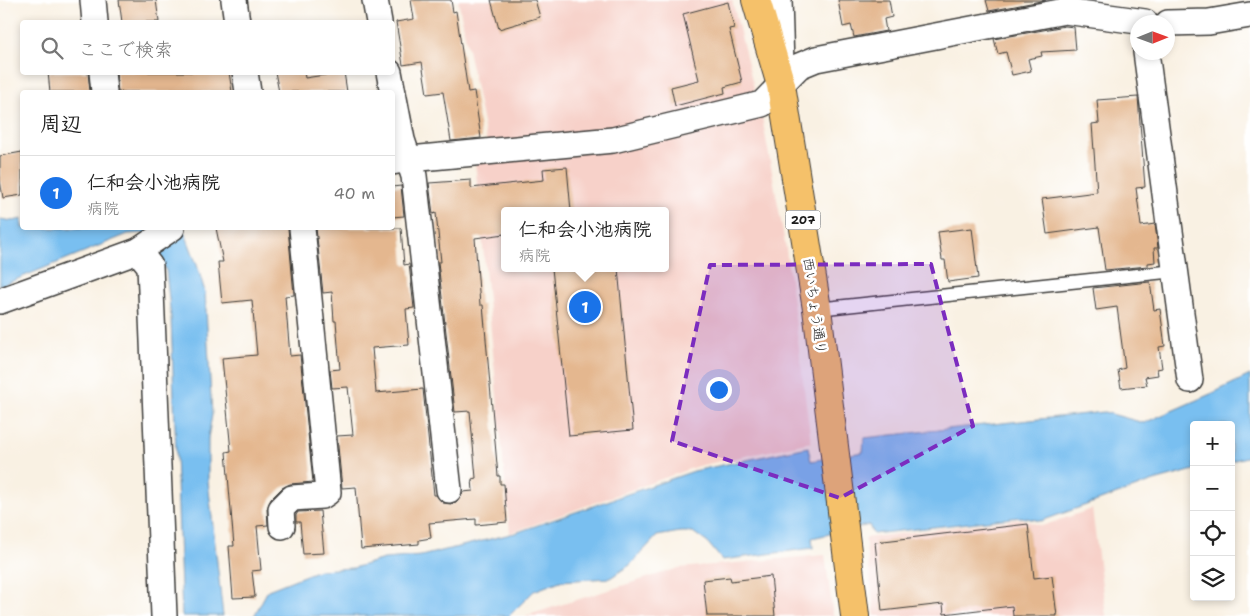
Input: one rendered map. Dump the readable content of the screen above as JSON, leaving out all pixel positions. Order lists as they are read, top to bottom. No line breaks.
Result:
{"streets":{"highway":["207","西いちょう通り"]},"north":"right","page":{"search":"ここで検索","heading":"周辺","list":[{"mark":"1","name":"仁和会小池病院","note":"病院","value":"40 m"}],"popup":["仁和会小池病院","病院"],"pins":"1","map_buttons":["+","−"]}}
